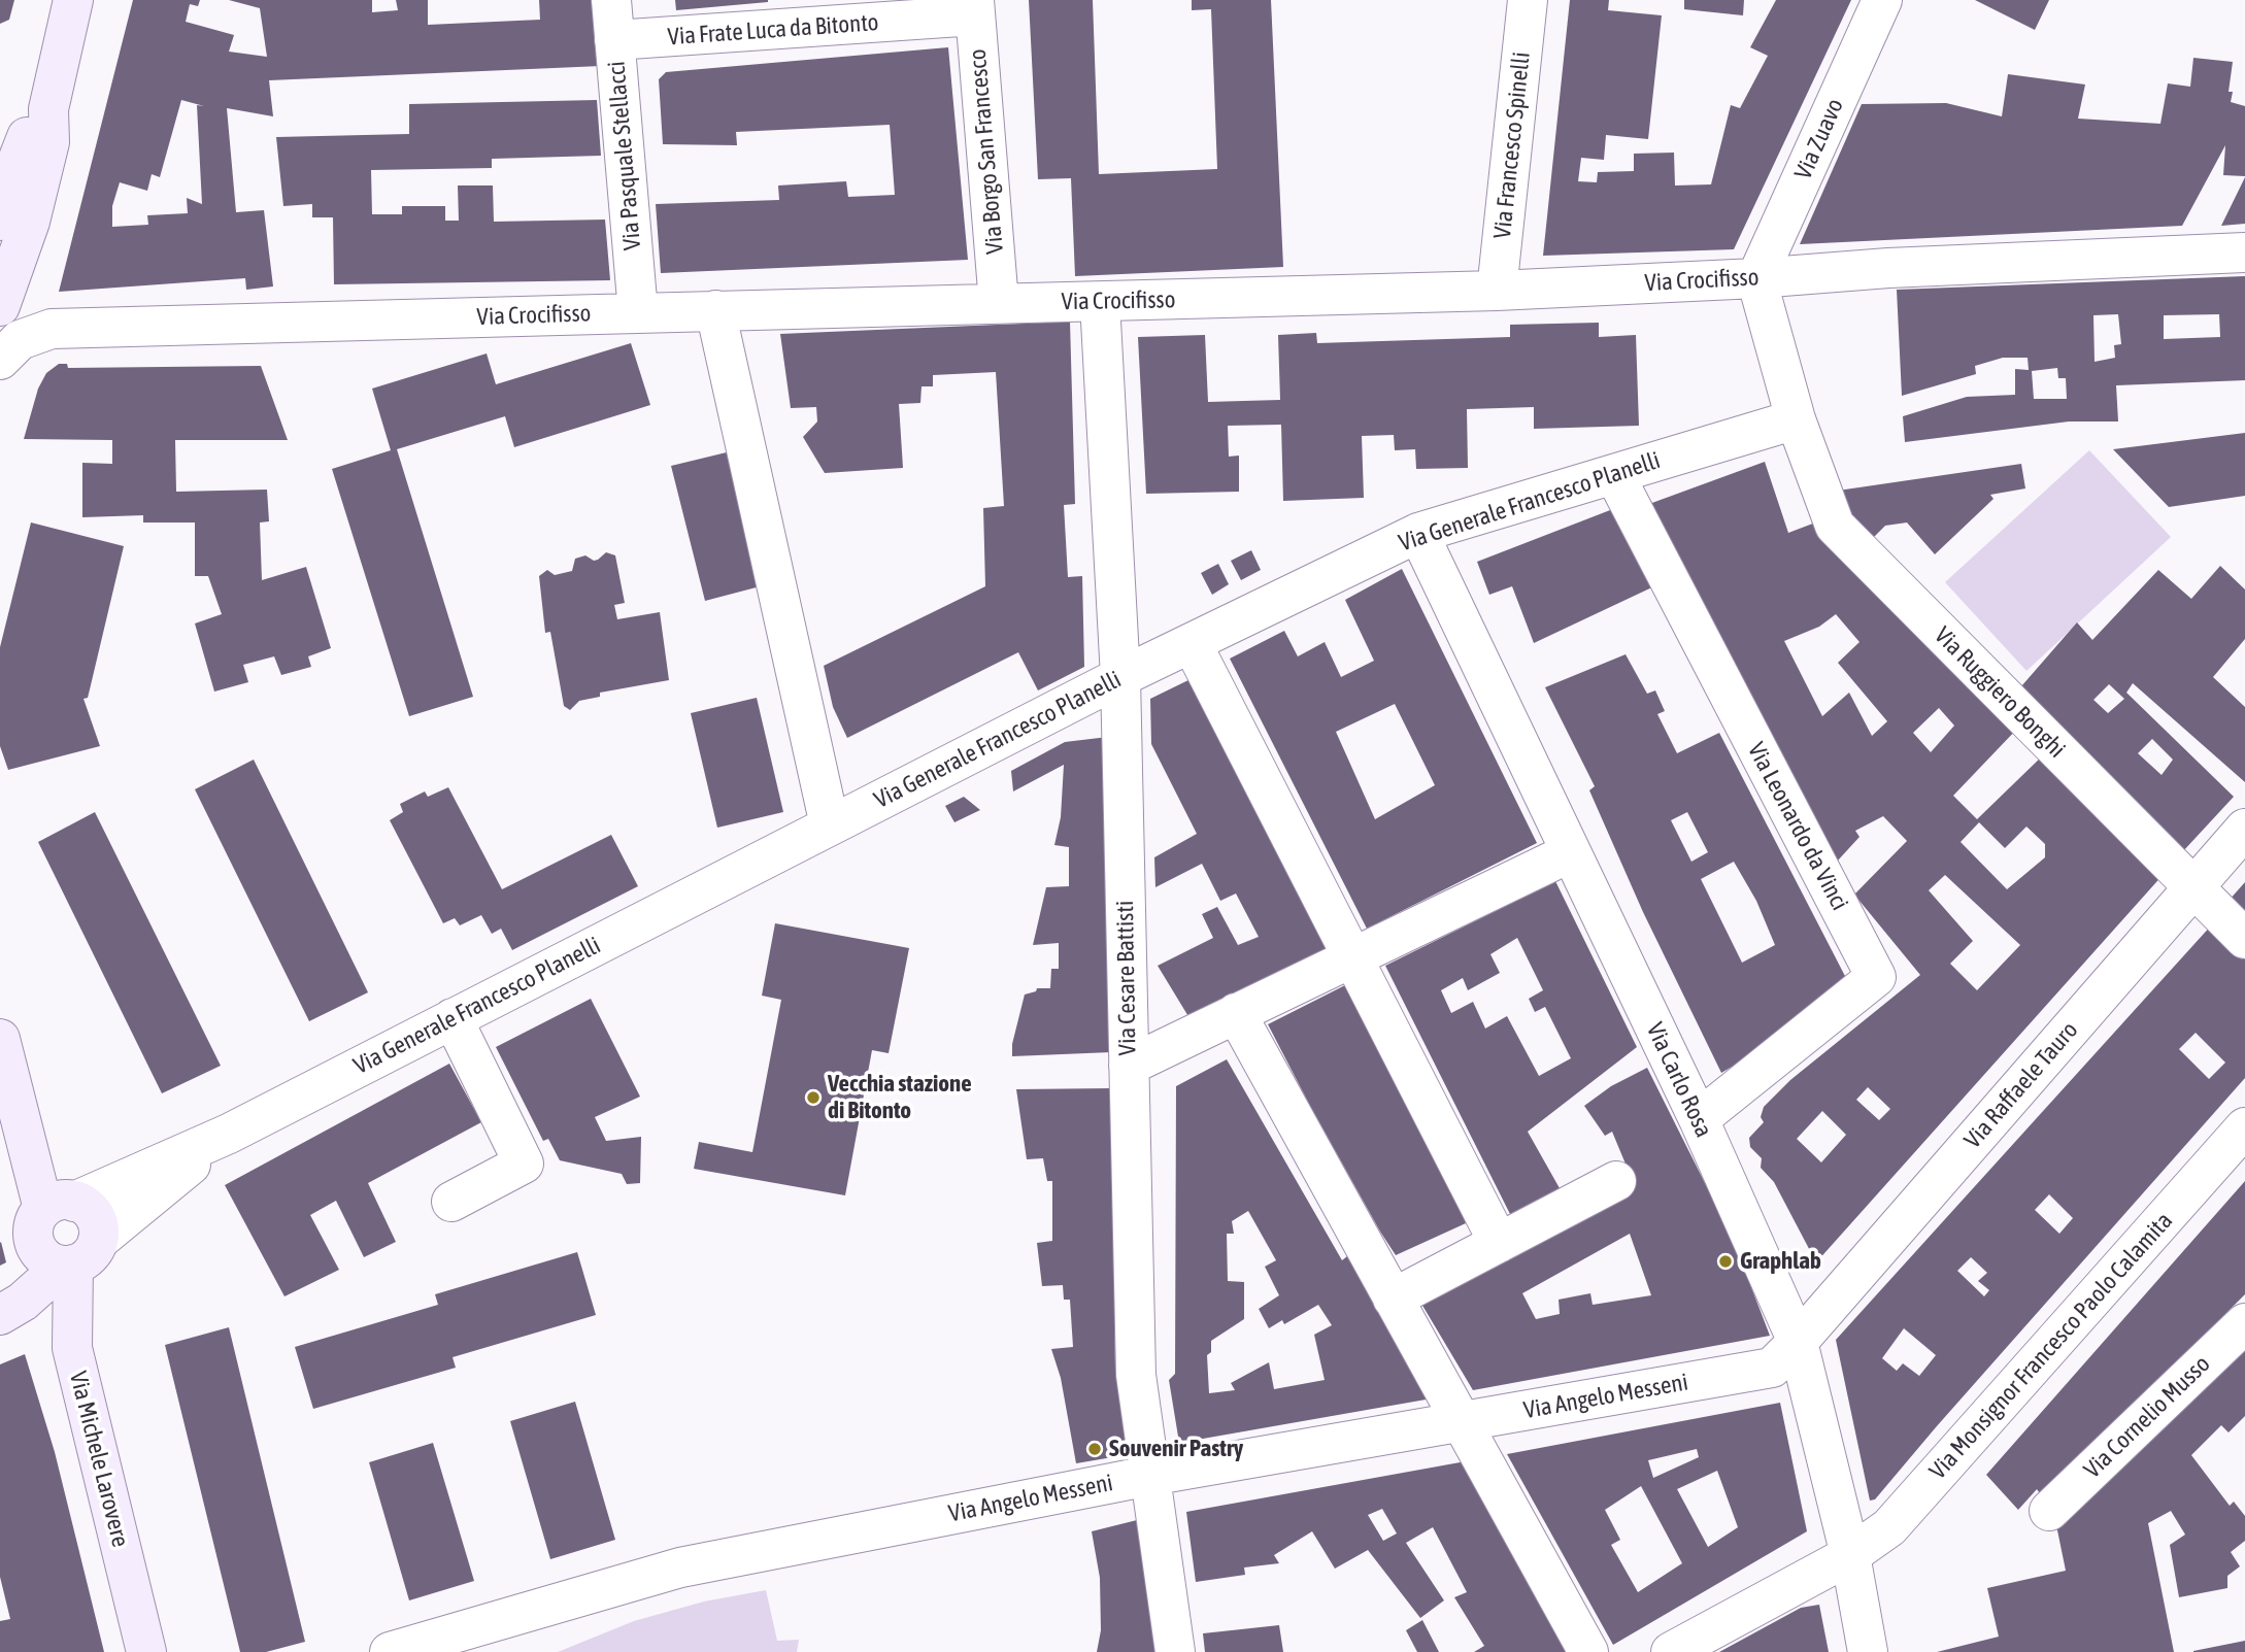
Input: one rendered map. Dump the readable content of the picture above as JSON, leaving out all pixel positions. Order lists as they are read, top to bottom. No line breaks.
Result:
{"streets":{"street":["Via Frate Luca da Bitonto","Via Zuavo","Via Francesco Spinelli","Via Borgo San Francesco","Via Pasquale Stellacci","Via Crocifisso","Via Generale Francesco Planelli","Via Ruggiero Bonghi","Via Leonardo da Vinci","Via Cesare Battisti","Via Carlo Rosa","Via Raffaele Tauro","Via Monsignor Francesco Paolo Calamita","Via Angelo Messeni","Via Cornelio Musso","Via Michele Larovere"]},"crossings":[["Via Frate Luca da Bitonto","Via Borgo San Francesco"],["Via Frate Luca da Bitonto","Via Pasquale Stellacci"],["Via Zuavo","Via Crocifisso"],["Via Zuavo","Via Ruggiero Bonghi"],["Via Francesco Spinelli","Via Crocifisso"],["Via Borgo San Francesco","Via Crocifisso"],["Via Pasquale Stellacci","Via Crocifisso"],["Via Crocifisso","Via Ruggiero Bonghi"],["Via Crocifisso","Via Cesare Battisti"],["Via Generale Francesco Planelli","Via Ruggiero Bonghi"],["Via Generale Francesco Planelli","Via Leonardo da Vinci"],["Via Generale Francesco Planelli","Via Cesare Battisti"],["Via Generale Francesco Planelli","Via Carlo Rosa"],["Via Generale Francesco Planelli","Via Michele Larovere"],["Via Ruggiero Bonghi","Via Raffaele Tauro"],["Via Leonardo da Vinci","Via Carlo Rosa"],["Via Cesare Battisti","Via Angelo Messeni"],["Via Carlo Rosa","Via Raffaele Tauro"],["Via Carlo Rosa","Via Monsignor Francesco Paolo Calamita"],["Via Carlo Rosa","Via Angelo Messeni"],["Via Raffaele Tauro","Via Angelo Messeni"]],"places":["Vecchia stazione di Bitonto","Graphlab","Souvenir Pastry"]}
